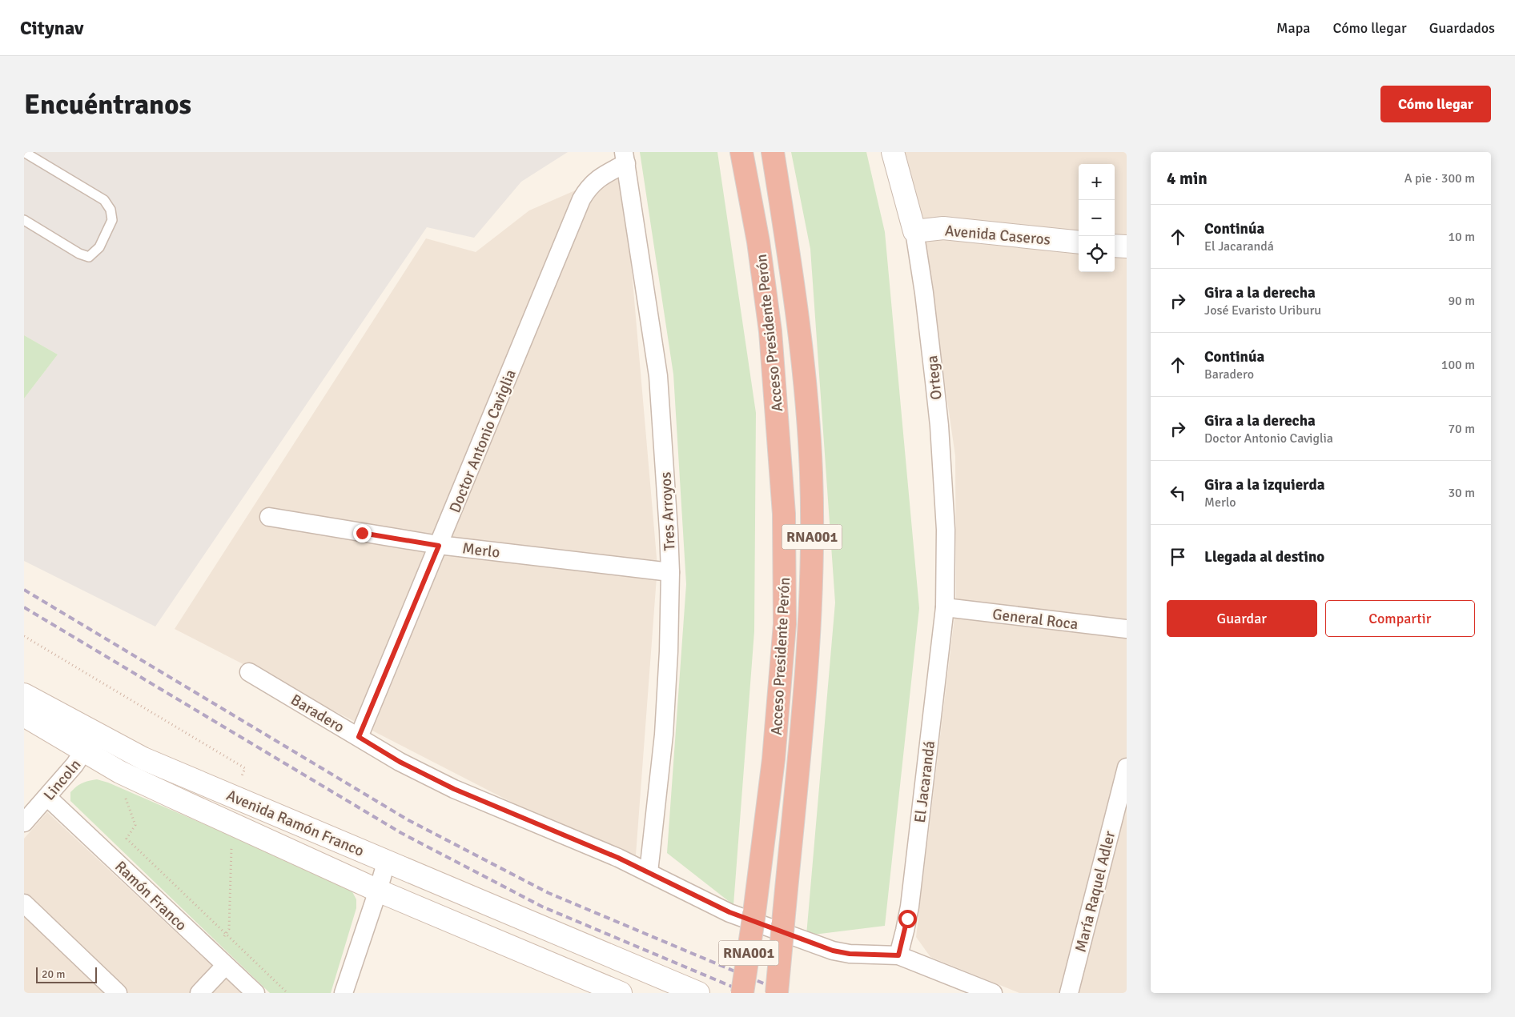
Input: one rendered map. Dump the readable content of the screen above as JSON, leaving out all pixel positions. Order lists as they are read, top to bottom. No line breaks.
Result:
{"streets":{"highway":["Acceso Presidente Perón","RNA001"],"main road":["Avenida Caseros","Ortega","Avenida Ramón Franco"],"street":["Doctor Antonio Caviglia","Tres Arroyos","Merlo","General Roca","Baradero","Lincoln","El Jacarandá","María Raquel Adler","Ramón Franco"]},"crossings":[["Avenida Caseros","Ortega"],["Ortega","General Roca"],["Ortega","El Jacarandá"],["Doctor Antonio Caviglia","Tres Arroyos"],["Doctor Antonio Caviglia","Merlo"],["Doctor Antonio Caviglia","Baradero"],["Tres Arroyos","Merlo"],["Tres Arroyos","Baradero"],["General Roca","El Jacarandá"],["Baradero","El Jacarandá"],["Lincoln","Avenida Ramón Franco"],["Lincoln","Ramón Franco"]],"scale_bar":"20 m","page":{"header":"Citynav","nav":["Mapa","Cómo llegar","Guardados"],"buttons":["Cómo llegar",["Guardar","Compartir"]],"title":"Encuéntranos","heading":["4 min","A pie · 300 m"],"map_buttons":["+","−"],"list":[["Continúa","El Jacarandá","10 m"],["Gira a la derecha","José Evaristo Uriburu","90 m"],["Continúa","Baradero","100 m"],["Gira a la derecha","Doctor Antonio Caviglia","70 m"],["Gira a la izquierda","Merlo","30 m"],"Llegada al destino"],"scale":"20 m"}}
